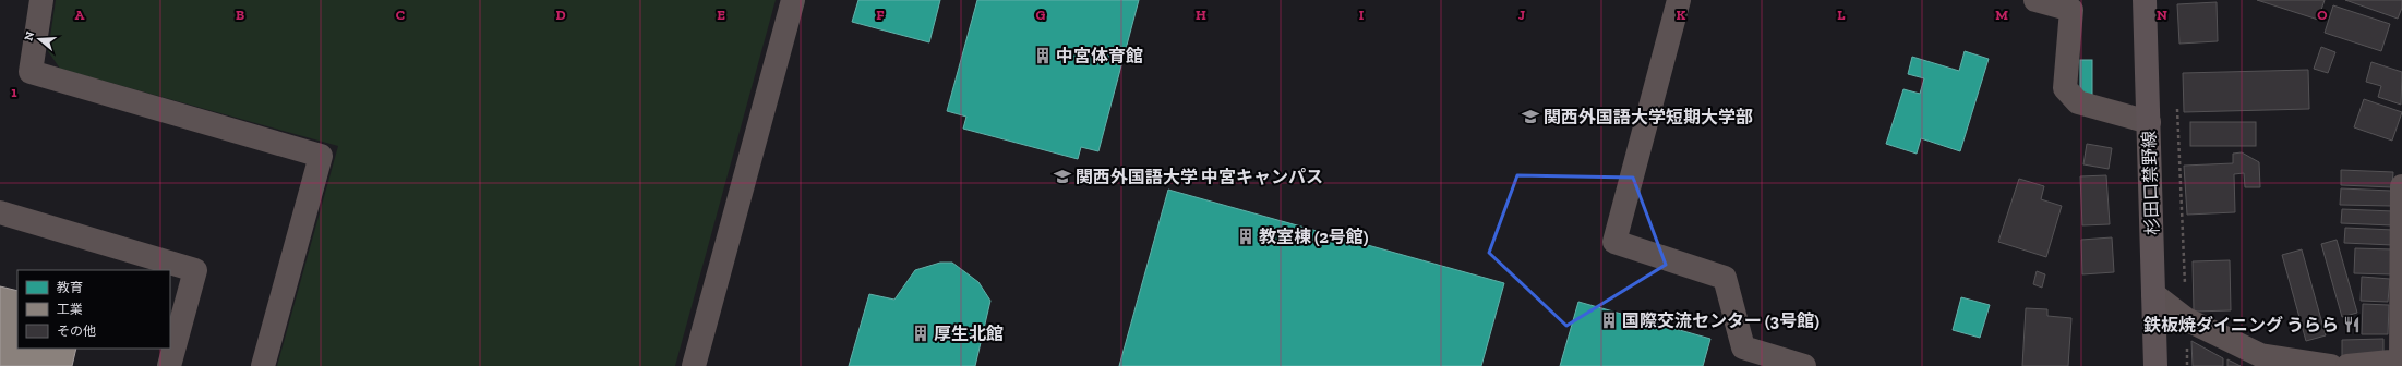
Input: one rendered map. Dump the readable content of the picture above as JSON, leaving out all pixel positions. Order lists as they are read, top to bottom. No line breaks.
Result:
{"streets":{"main road":["杉田口禁野線"]},"places":{"building":["中宮体育館","教室棟 (2号館)","国際交流センター (3号館)","厚生北館"],"school or university":["関西外国語大学短期大学部","関西外国語大学 中宮キャンパス"],"restaurant":["鉄板焼ダイニング うらら"]},"legend":["教育","工業","その他"],"north":"left","grid":{"columns":["A","B","C","D","E","F","G","H","I","J","K","L","M","N","O"],"rows":["1"]}}
